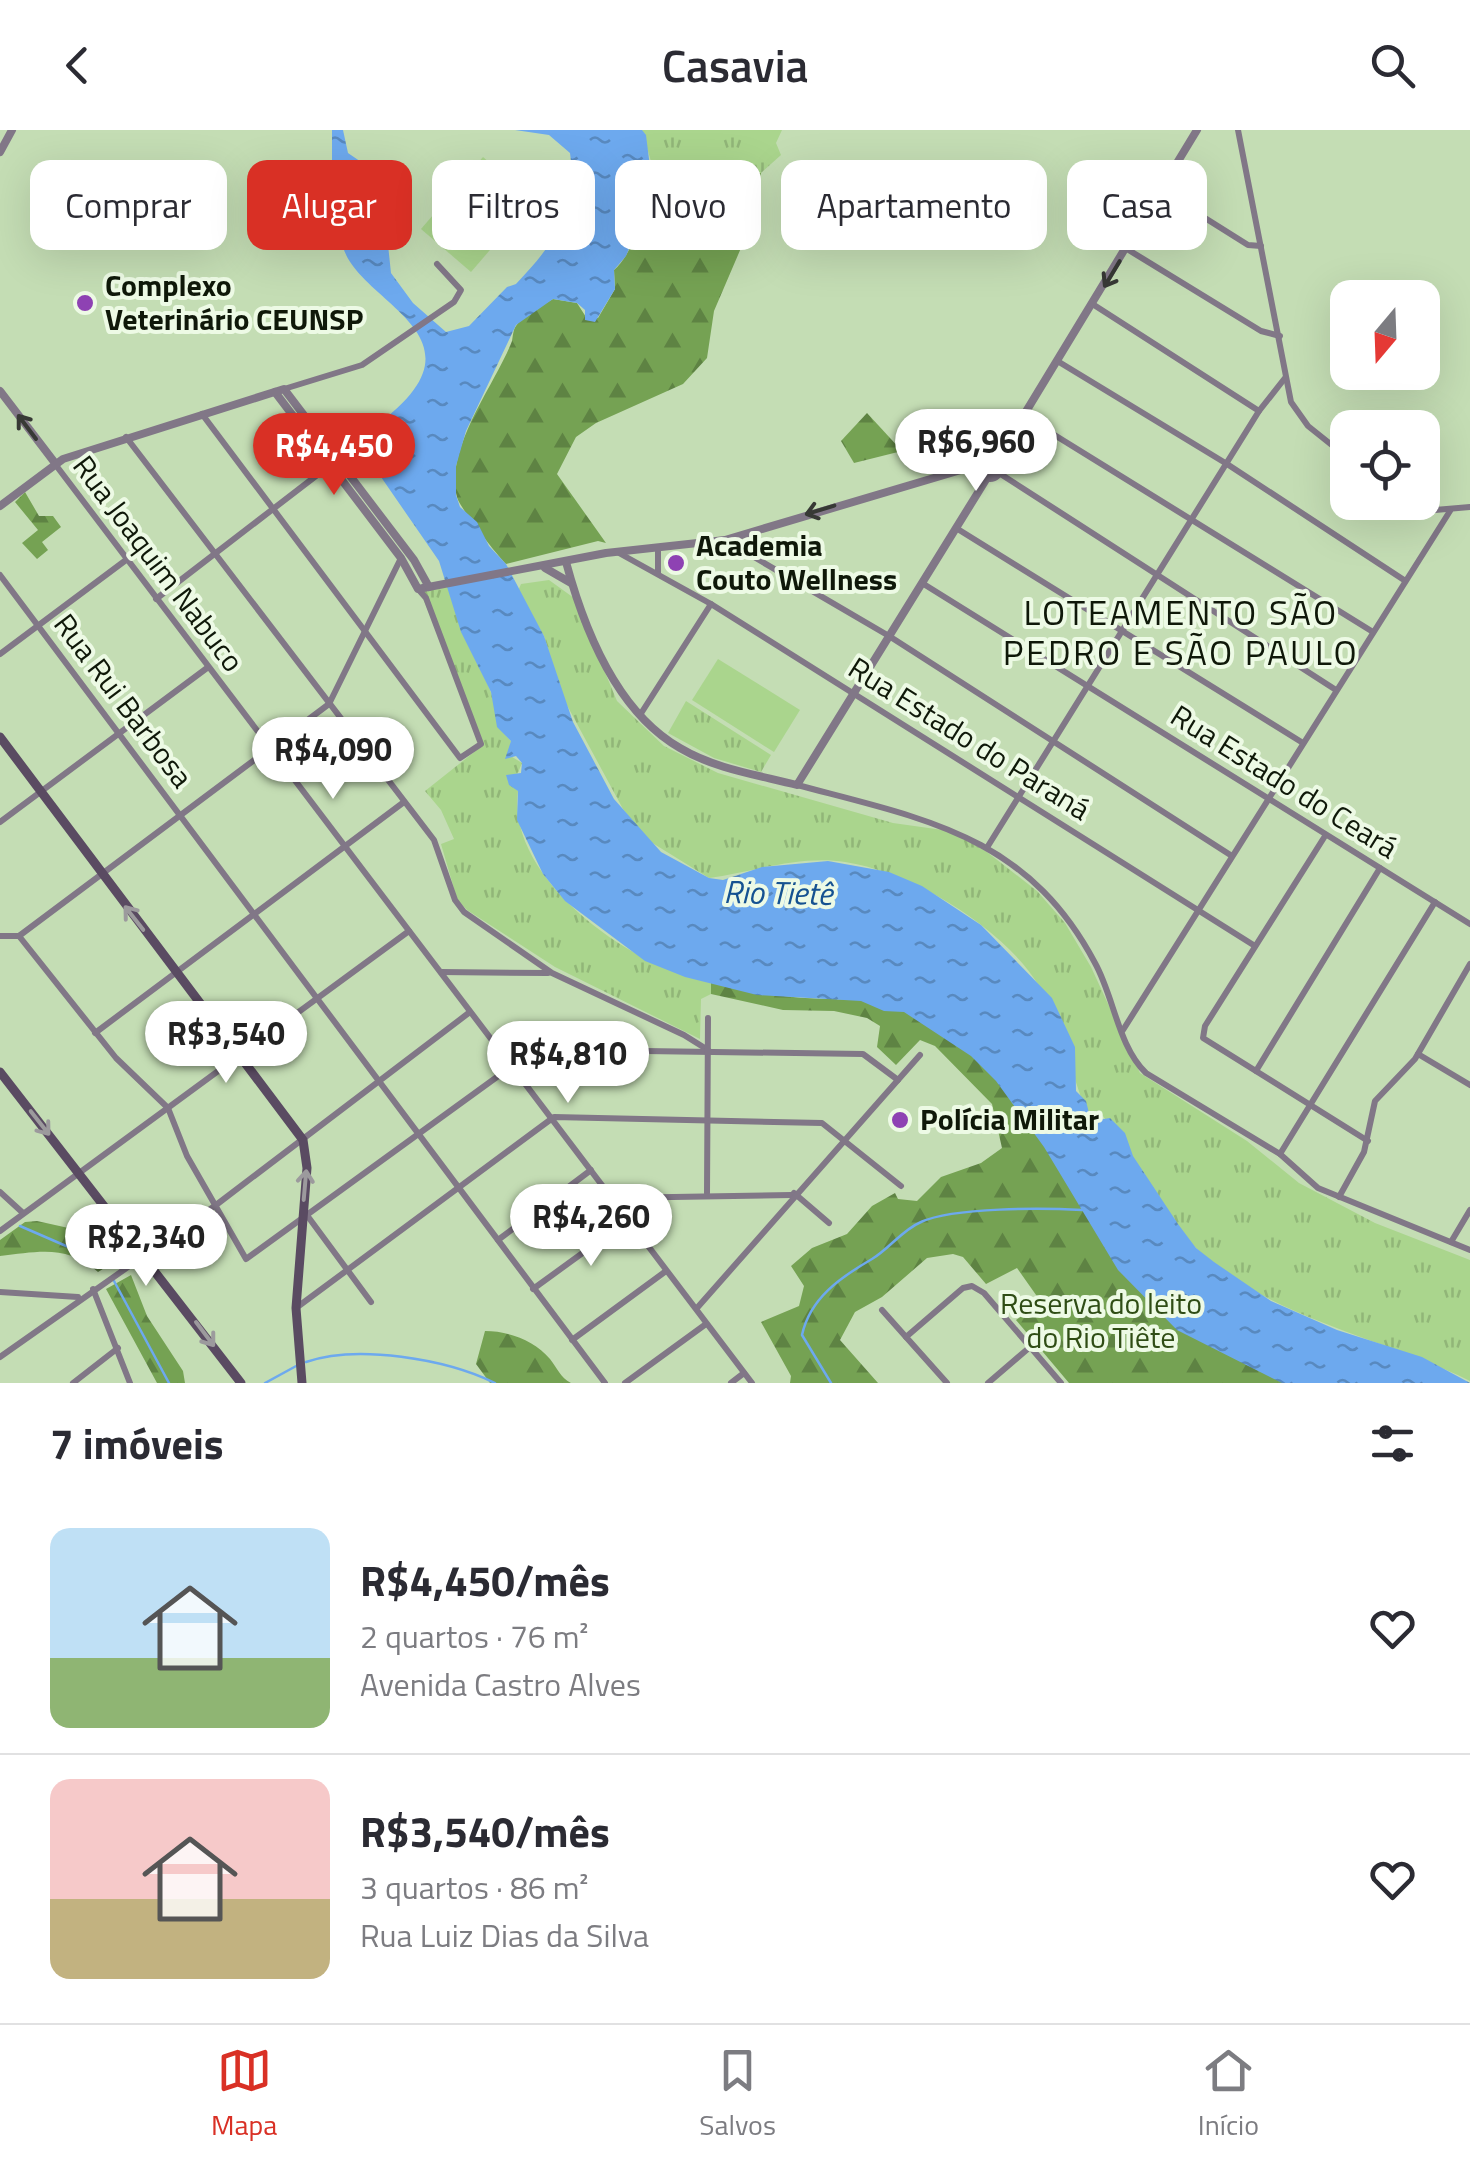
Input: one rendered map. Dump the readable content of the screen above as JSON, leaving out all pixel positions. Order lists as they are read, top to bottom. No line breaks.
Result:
{"streets":{"street":["Rua Joaquim Nabuco","Rua Rui Barbosa","Rua Estado do Paraná","Rua Estado do Ceará"]},"districts":["LOTEAMENTO SÃO PEDRO E SÃO PAULO"],"water":["Rio Tietê"],"parks":["Reserva do leito do Rio Tiête"],"places":["Complexo Veterinário CEUNSP","Academia Couto Wellness","Polícia Militar"],"north":"bottom","page":{"header":"Casavia","chip":["Comprar","Alugar","Filtros","Novo","Apartamento","Casa"],"price":["R$6,960","R$4,450","R$4,090","R$3,540","R$4,810","R$4,260","R$2,340"],"heading":"7 imóveis","list":[{"name":"R$4,450/mês","note":"2 quartos · 76 m² · Avenida Castro Alves"},{"name":"R$3,540/mês","note":"3 quartos · 86 m² · Rua Luiz Dias da Silva"}],"tabs":["Mapa","Salvos","Início"]}}
